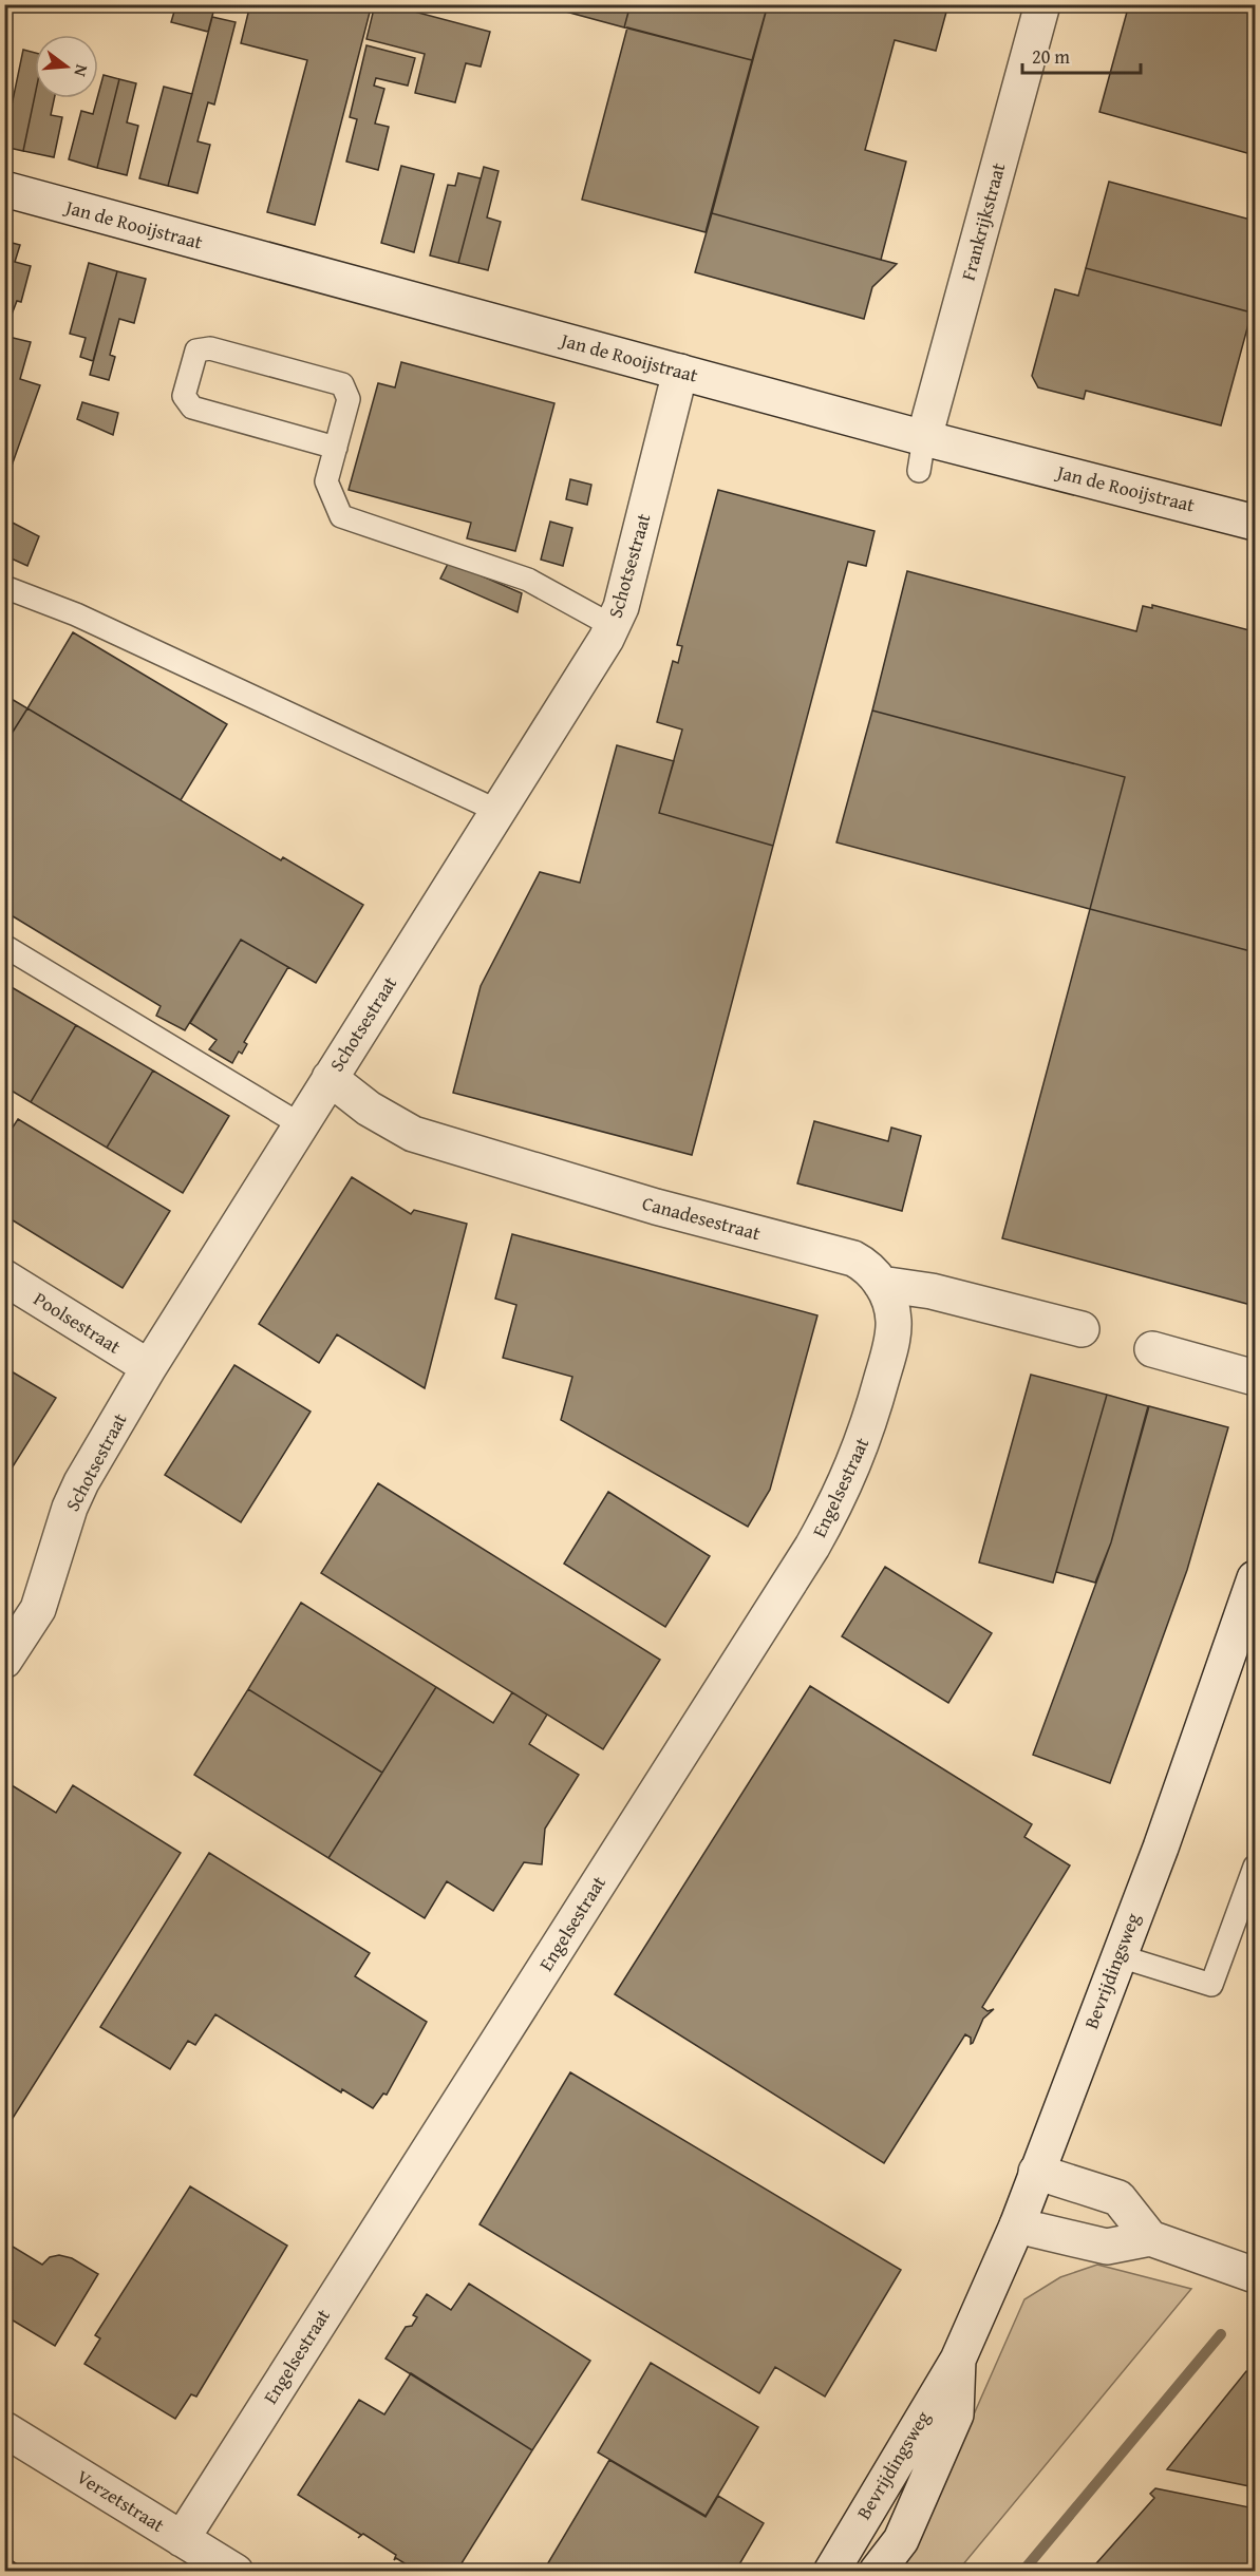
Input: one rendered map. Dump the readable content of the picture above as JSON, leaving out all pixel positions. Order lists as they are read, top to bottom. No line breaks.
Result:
{"streets":{"street":["Frankrijkstraat","Jan de Rooijstraat","Schotsestraat","Canadesestraat","Poolsestraat","Engelsestraat","Bevrijdingsweg","Verzetstraat"]},"crossings":[["Frankrijkstraat","Jan de Rooijstraat"],["Jan de Rooijstraat","Schotsestraat"],["Schotsestraat","Canadesestraat"],["Schotsestraat","Poolsestraat"],["Canadesestraat","Engelsestraat"],["Engelsestraat","Verzetstraat"]],"scale_bar":"20 m","north":"right"}
